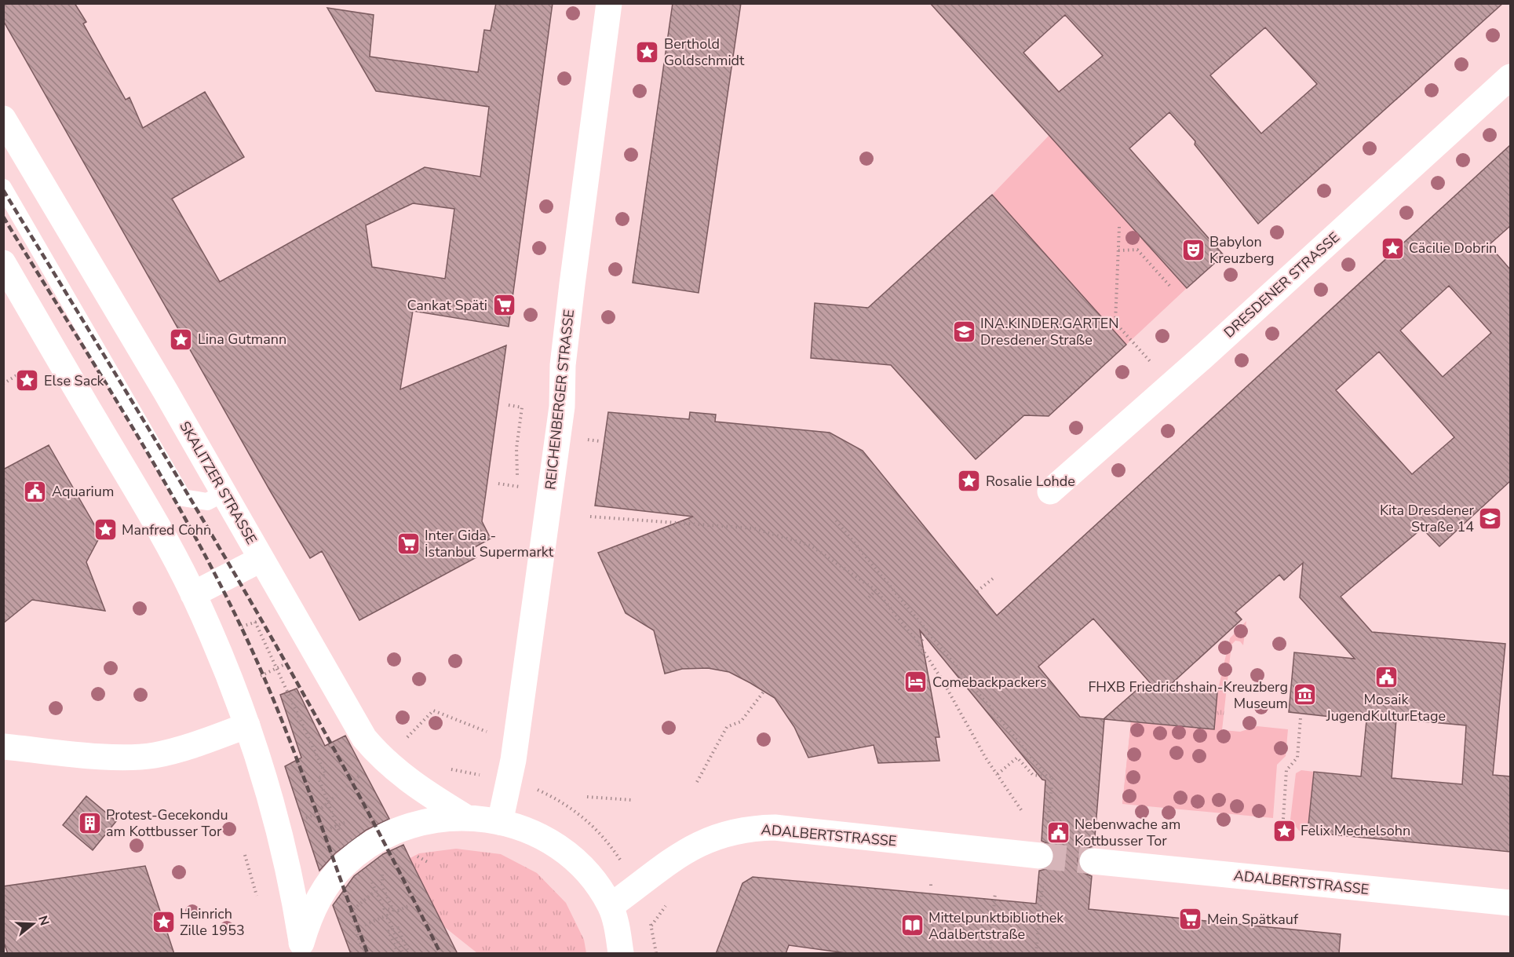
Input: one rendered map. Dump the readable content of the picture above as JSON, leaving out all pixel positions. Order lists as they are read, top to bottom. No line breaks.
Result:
{"streets":{"street":["DRESDENER STRASSE","REICHENBERGER STRASSE","SKALITZER STRASSE","ADALBERTSTRASSE"]},"places":{"place":["Berthold Goldschmidt","Cäcilie Dobrin","Lina Gutmann","Else Sack","Rosalie Lohde","Manfred Cohn","Felix Mechelsohn","Heinrich Zille 1953"],"theatre":["Babylon Kreuzberg"],"supermarket":["Cankat Späti","Inter Gida - İstanbul Supermarkt","Mein Spätkauf"],"school or university":["INA.KINDER.GARTEN Dresdener Straße","Kita Dresdener Straße 14"],"public building":["Aquarium","Mosaik JugendKulturEtage","Nebenwache am Kottbusser Tor"],"hotel":["Comebackpackers"],"museum":["FHXB Friedrichshain-Kreuzberg Museum"],"building":["Protest-Gecekondu am Kottbusser Tor"],"library":["Mittelpunktbibliothek Adalbertstraße"]},"north":"right"}
